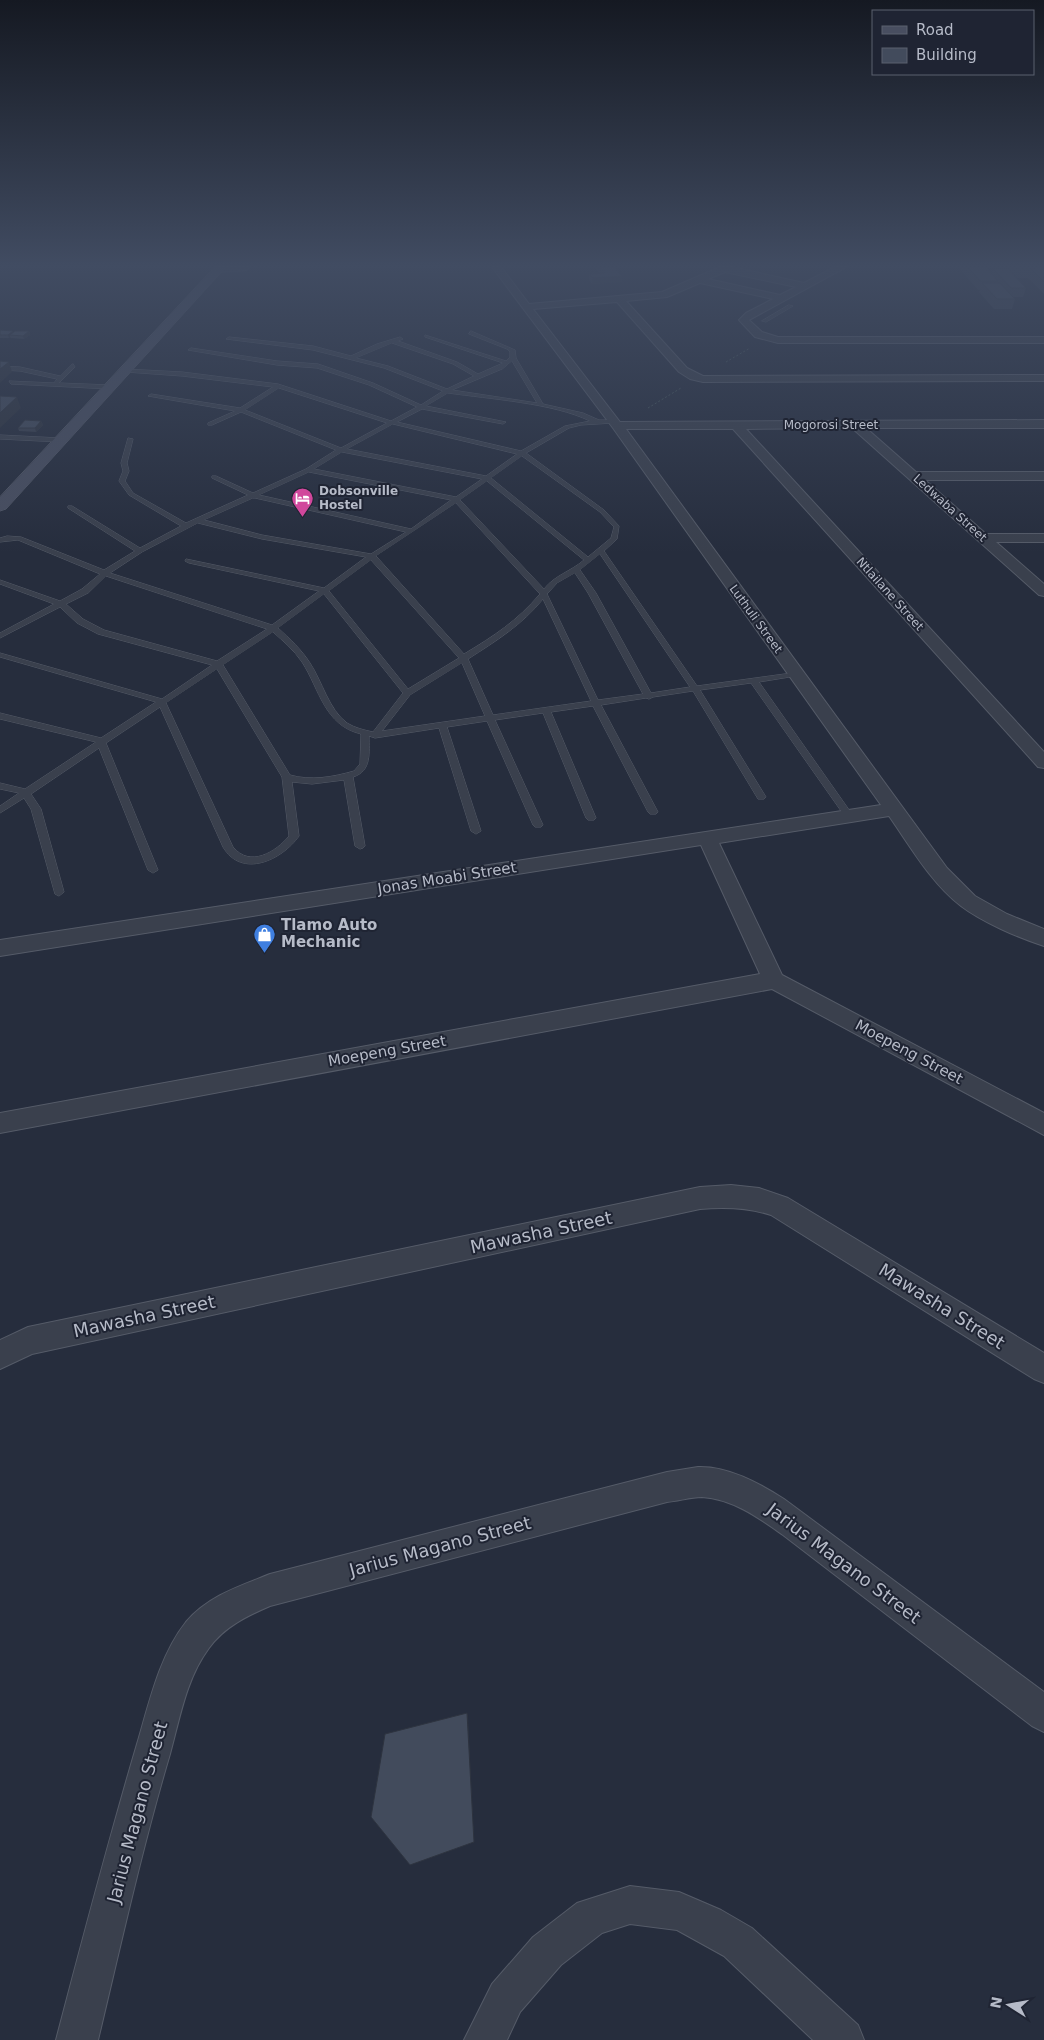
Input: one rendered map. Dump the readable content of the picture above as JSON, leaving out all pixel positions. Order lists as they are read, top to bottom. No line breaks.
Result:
{"streets":{"street":["Mogorosi Street","Ledwaba Street","Ntlailane Street","Luthuli Street","Jonas Moabi Street","Moepeng Street","Mawasha Street","Jarius Magano Street"]},"crossings":[["Mogorosi Street","Ledwaba Street"],["Mogorosi Street","Ntlailane Street"],["Mogorosi Street","Luthuli Street"],["Luthuli Street","Jonas Moabi Street"]],"places":{"hotel":["Dobsonville Hostel"],"shop":["Tlamo Auto Mechanic"]},"legend":["Road","Building"],"north":"left"}
